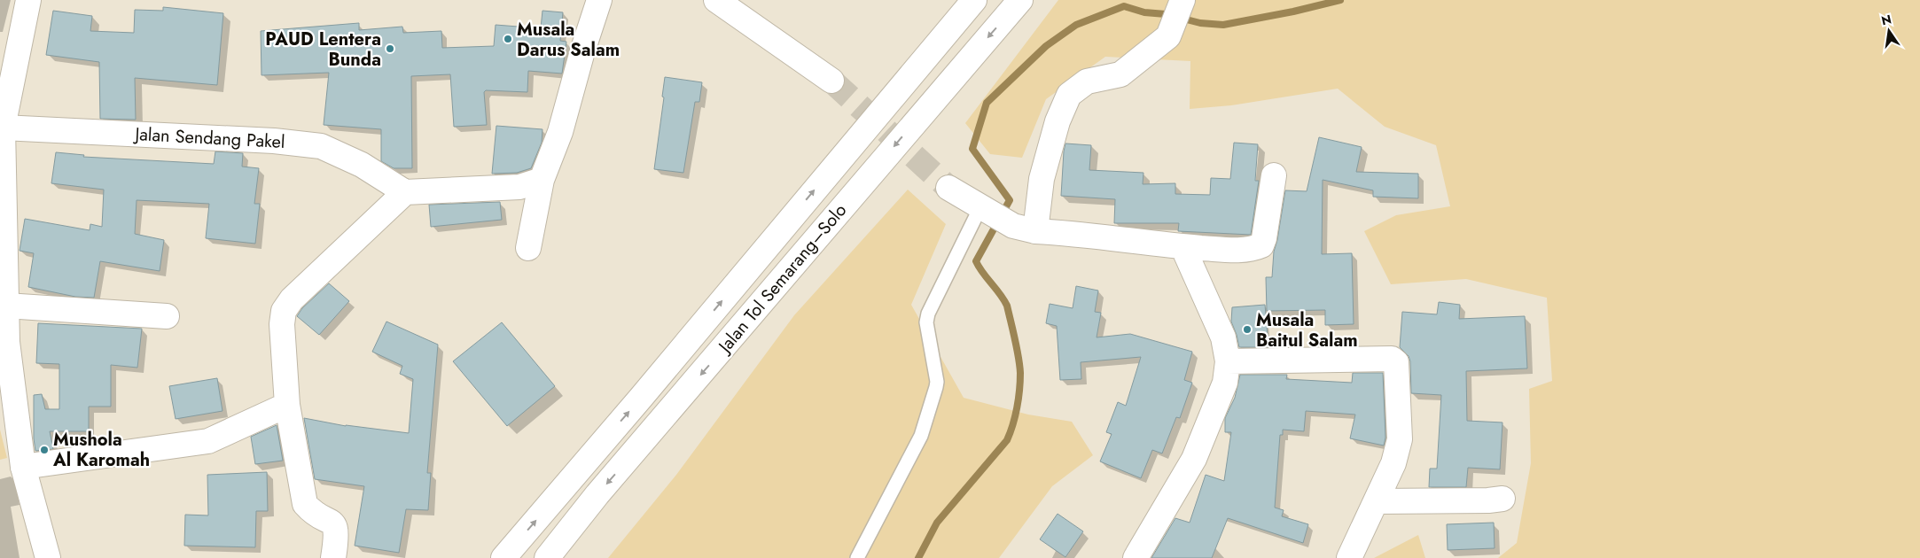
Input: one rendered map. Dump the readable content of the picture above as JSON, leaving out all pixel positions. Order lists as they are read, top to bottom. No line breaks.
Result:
{"streets":{"main road":["Jalan Sendang Pakel","Jalan Tol Semarang–Solo"]},"places":["Musala Darus Salam","PAUD Lentera Bunda","Musala Baitul Salam","Mushola Al Karomah"],"north":"top"}
